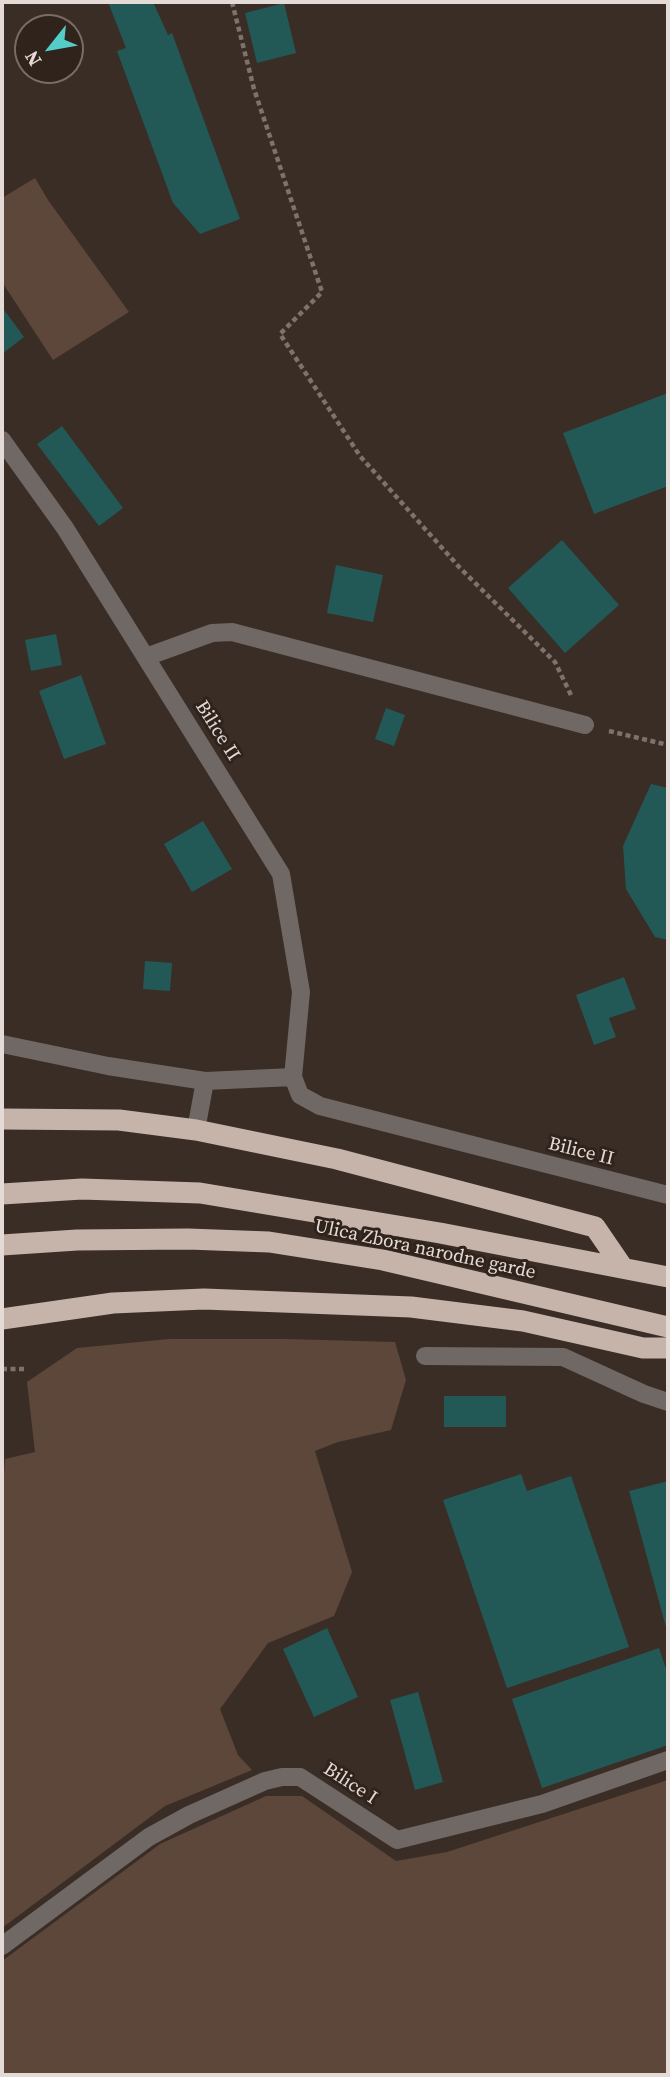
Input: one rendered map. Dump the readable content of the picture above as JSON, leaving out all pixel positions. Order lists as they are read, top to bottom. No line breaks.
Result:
{"streets":{"highway":["Ulica Zbora narodne garde"],"street":["Bilice II","Bilice I"]},"north":"bottom left"}
